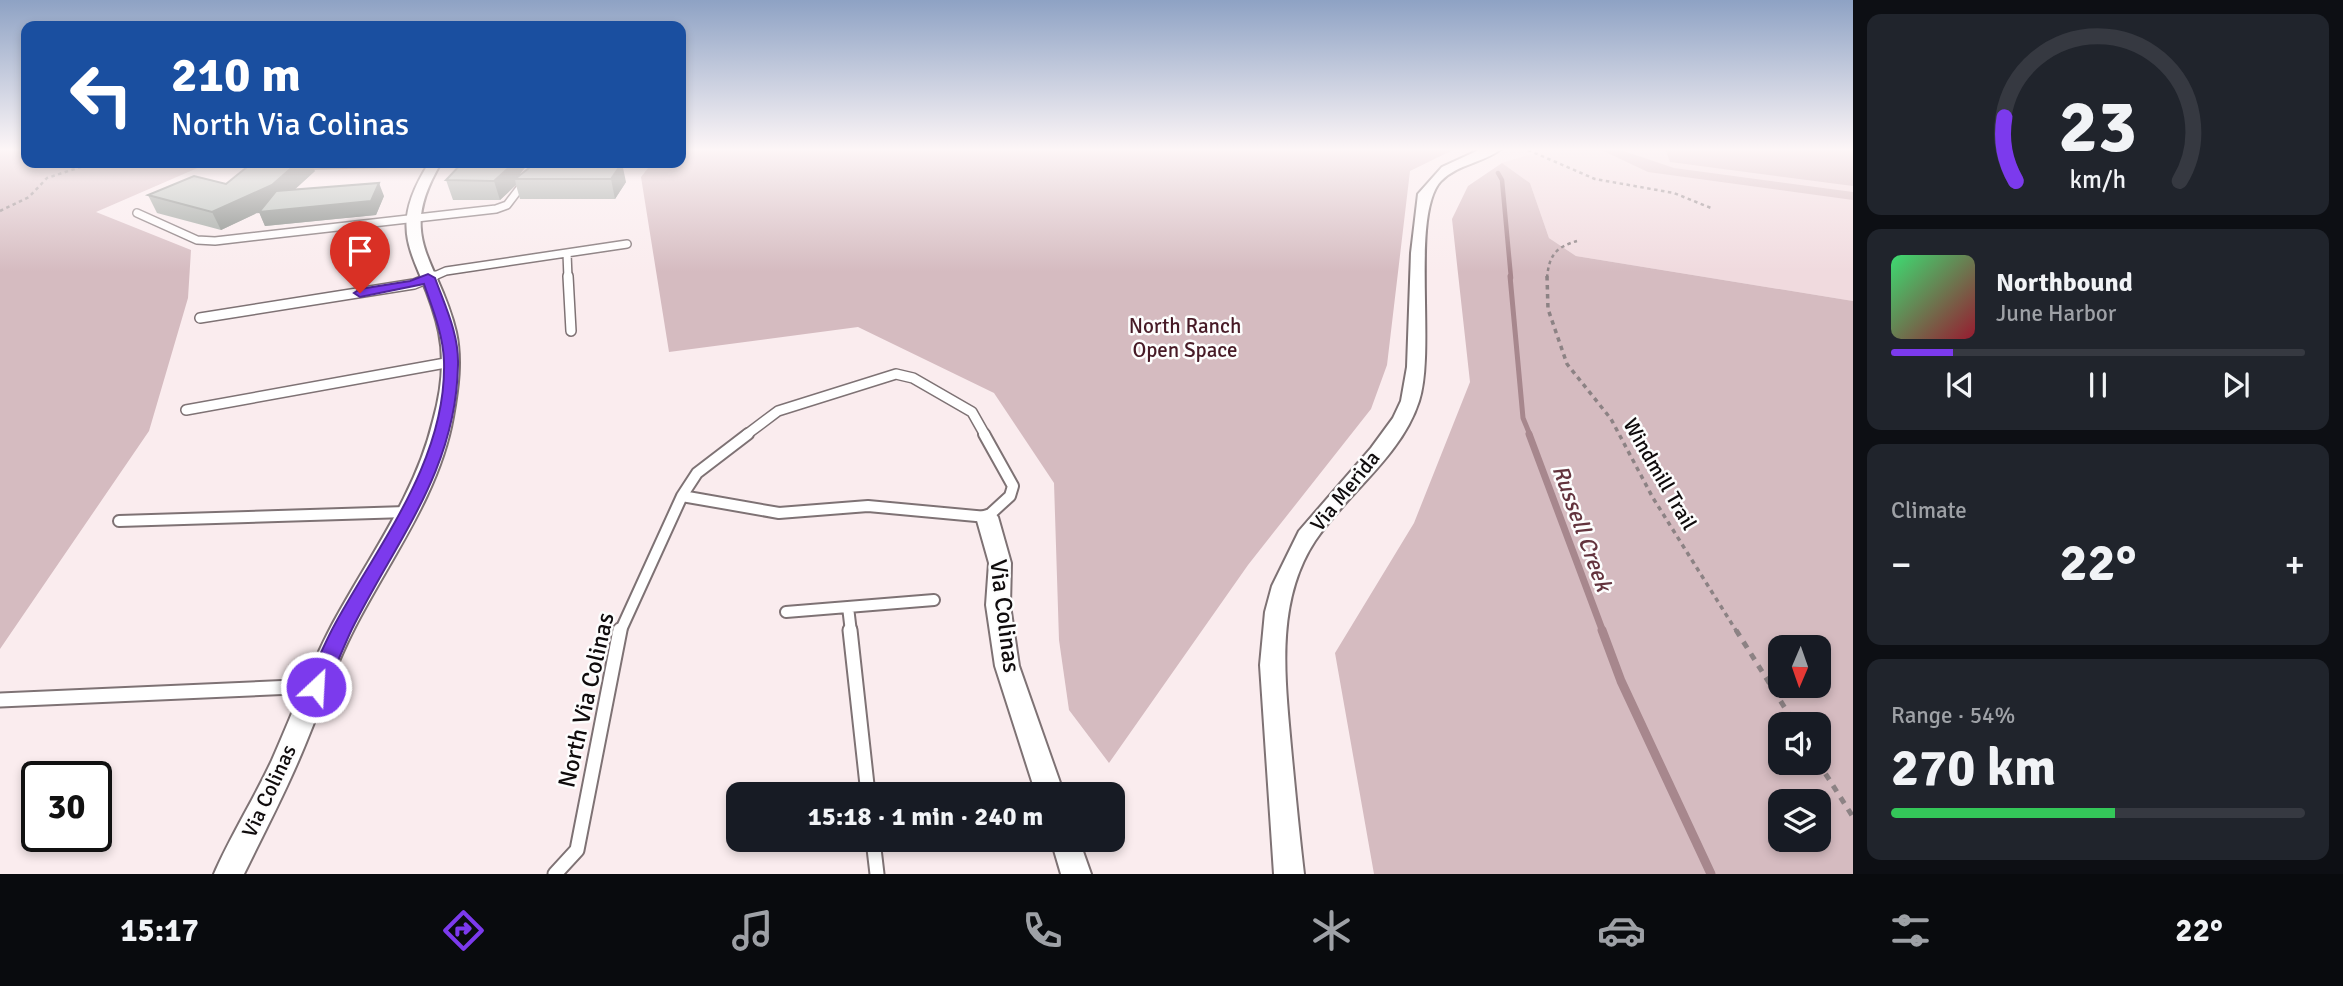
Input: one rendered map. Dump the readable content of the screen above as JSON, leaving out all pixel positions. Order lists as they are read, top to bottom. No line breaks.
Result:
{"streets":{"street":["Via Merida","Via Colinas"],"lane":["North Via Colinas"],"path":["Windmill Trail"]},"crossings":[["Via Colinas","North Via Colinas"]],"water":["Russell Creek"],"parks":["North Ranch Open Space"],"north":"bottom","page":{"turn":["210 m","North Via Colinas"],"song":["Northbound","June Harbor"],"tile":["Climate",["Range · 54%","270 km"]],"heat":["−","22°","+"],"limit":"30","trip":"15:18 · 1 min · 240 m","tabs":["15:17","22°"],"gauge":["23","km/h"]}}
